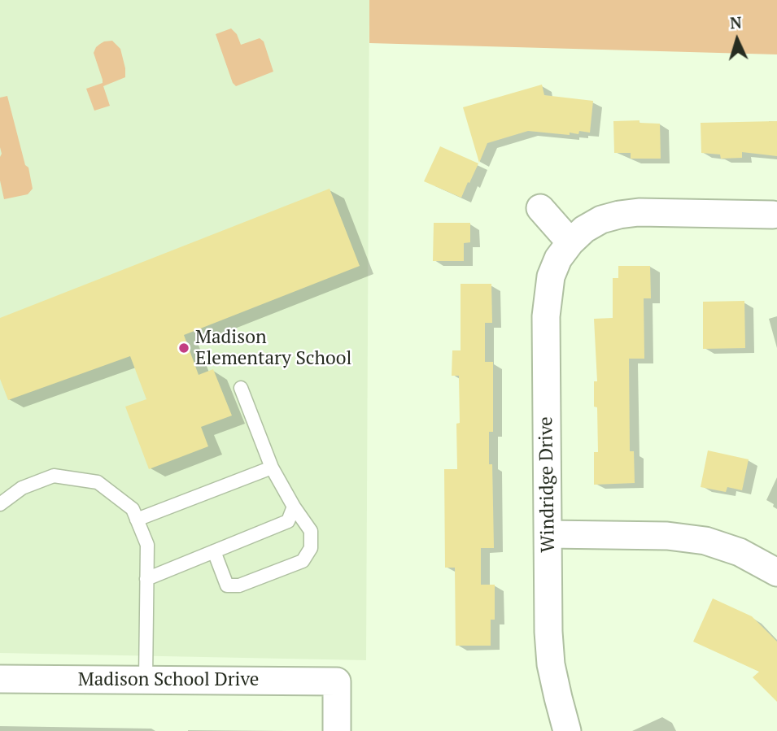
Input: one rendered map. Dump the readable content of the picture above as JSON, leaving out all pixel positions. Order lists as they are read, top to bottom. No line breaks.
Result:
{"streets":{"street":["Windridge Drive","Madison School Drive"]},"places":["Madison Elementary School"],"north":"top"}
